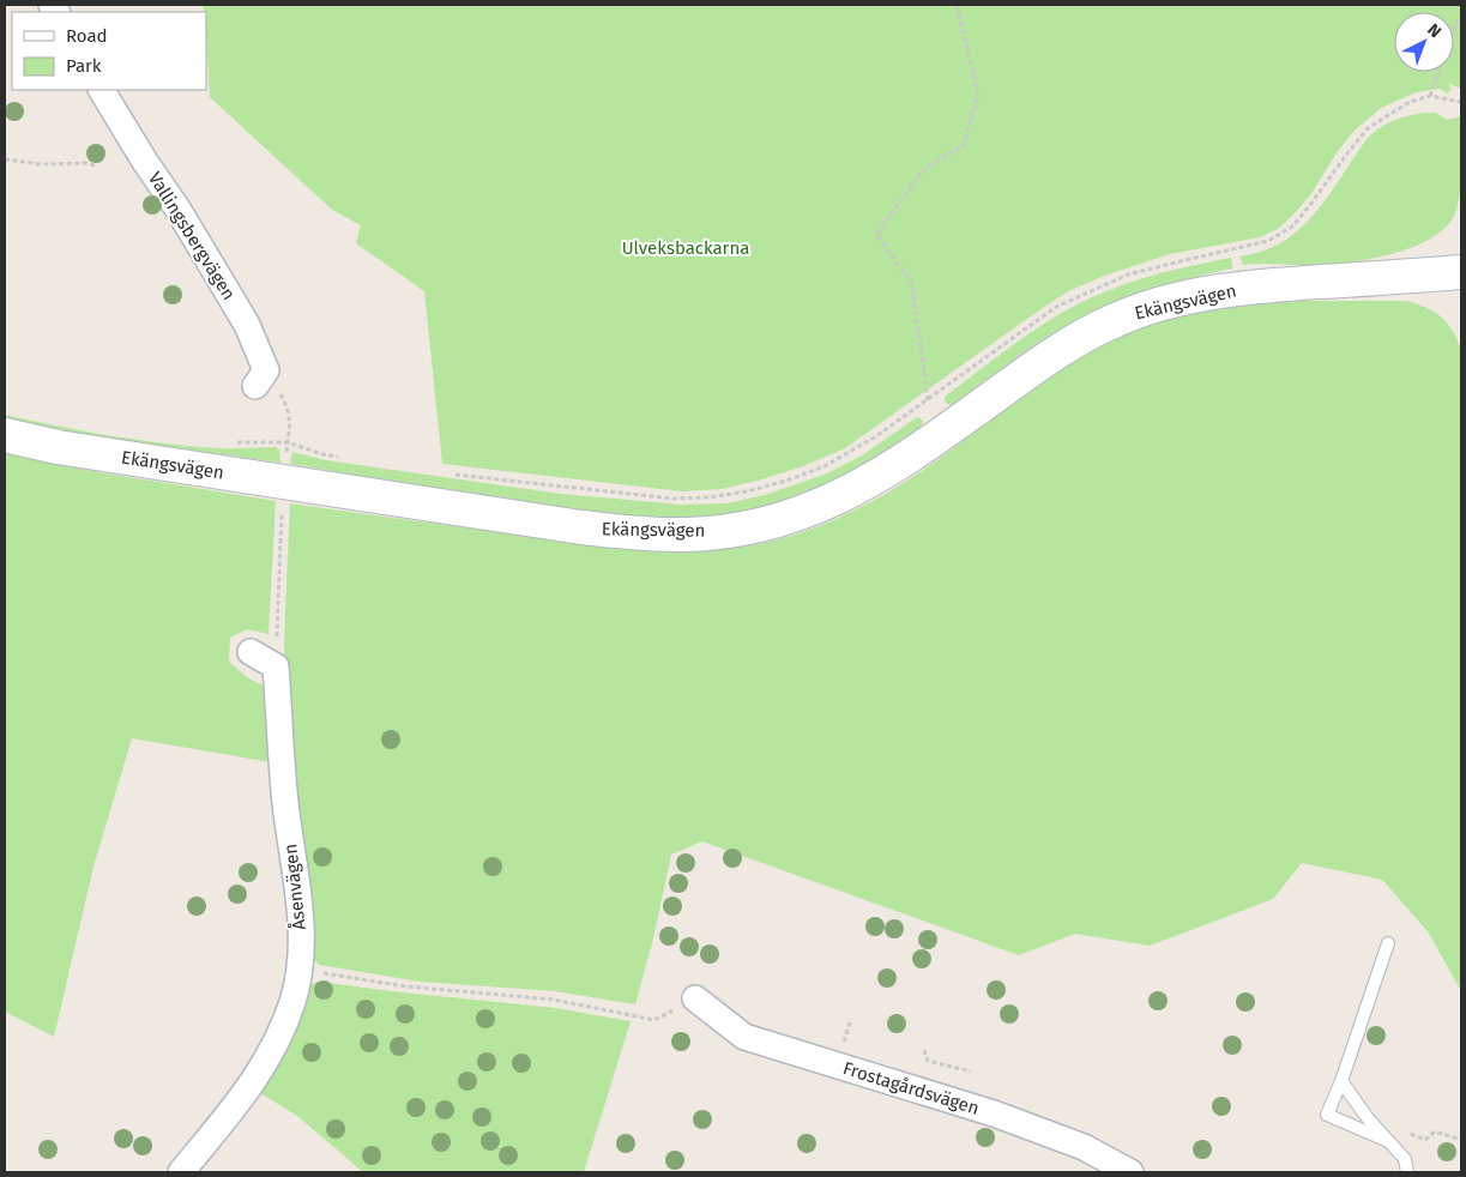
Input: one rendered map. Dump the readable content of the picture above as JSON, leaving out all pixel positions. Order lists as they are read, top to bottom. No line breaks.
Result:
{"streets":{"street":["Vallingsbergvägen","Ekängsvägen","Åsenvägen","Frostagårdsvägen"]},"parks":["Ulveksbackarna"],"legend":["Road","Park"],"north":"top right"}
